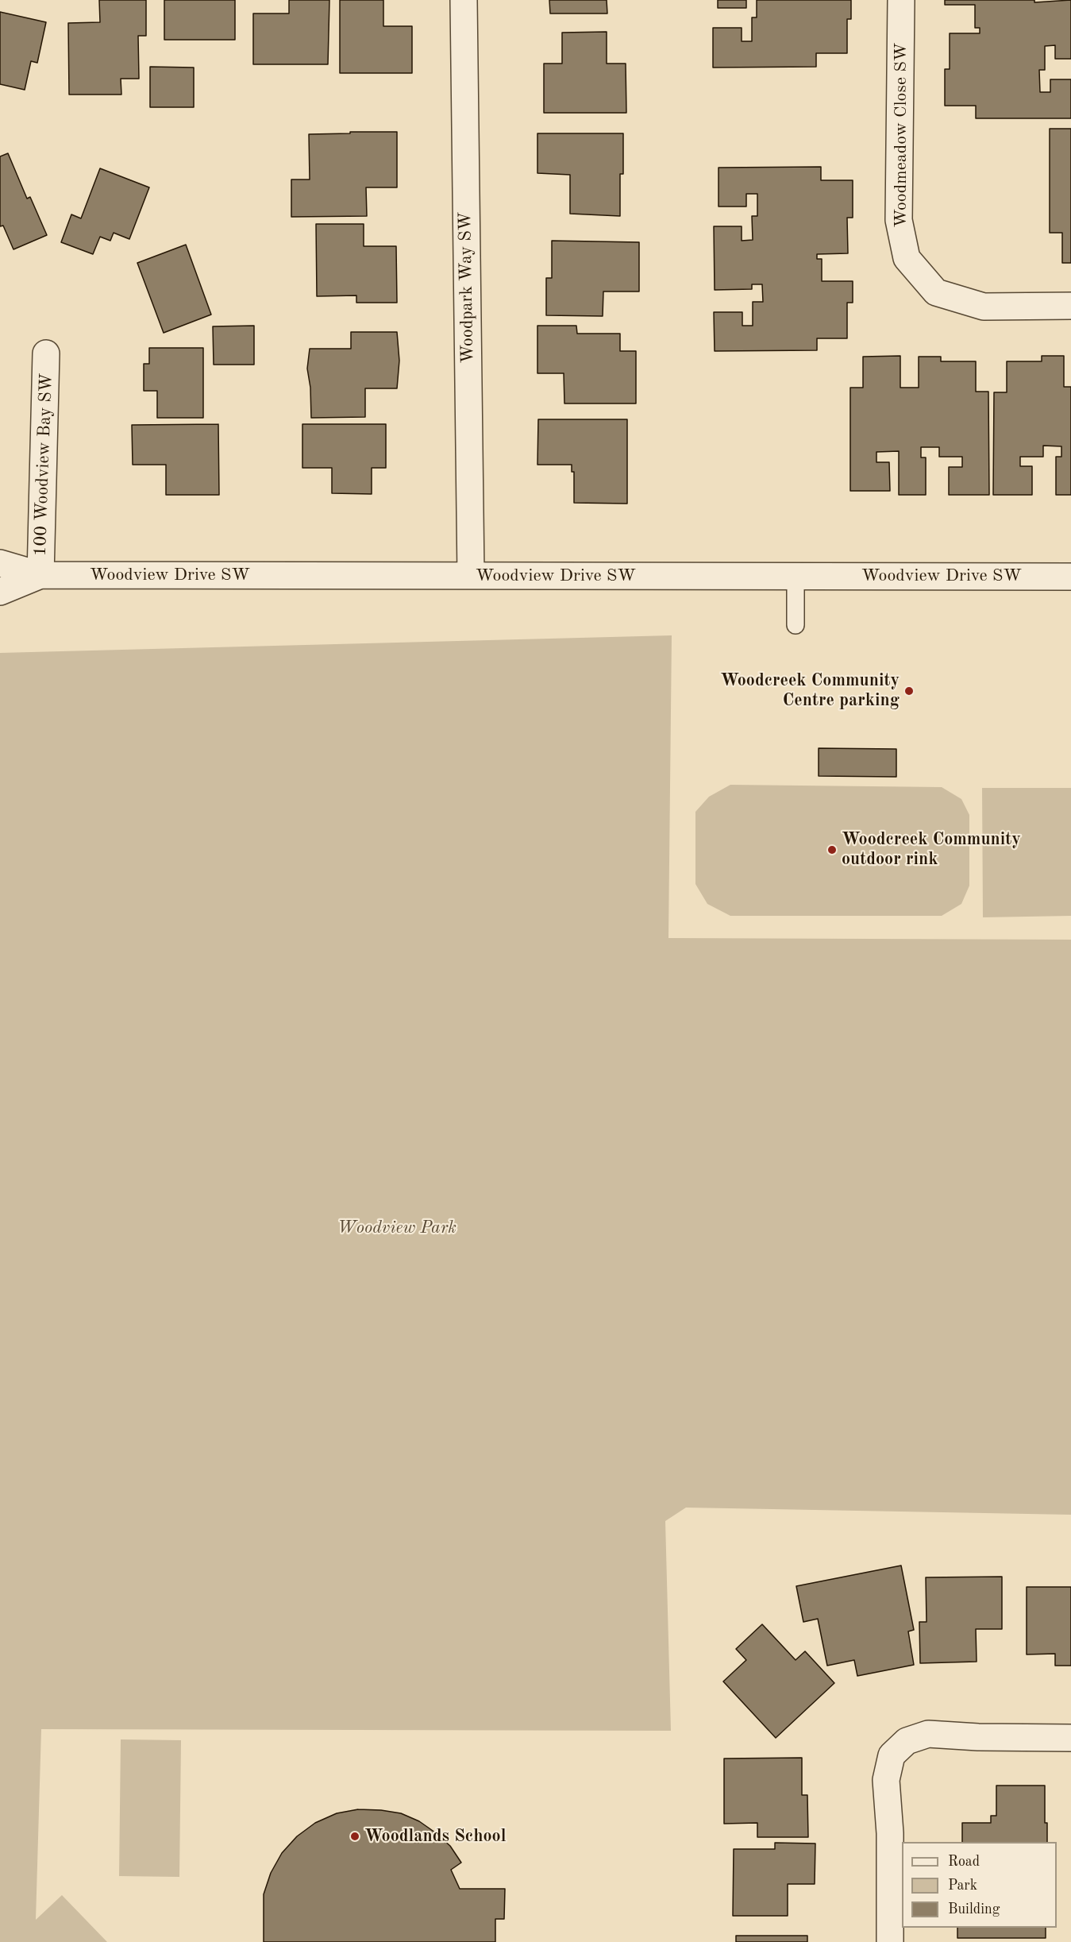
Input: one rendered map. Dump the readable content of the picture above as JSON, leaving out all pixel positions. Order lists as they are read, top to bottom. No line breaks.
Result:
{"streets":{"street":["Woodmeadow Close SW","Woodpark Way SW","100 Woodview Bay SW","Woodview Drive SW"]},"crossings":[["Woodpark Way SW","Woodview Drive SW"],["100 Woodview Bay SW","Woodview Drive SW"]],"parks":["Woodview Park"],"places":["Woodcreek Community Centre parking","Woodcreek Community outdoor rink","Woodlands School"],"legend":["Road","Park","Building"]}
